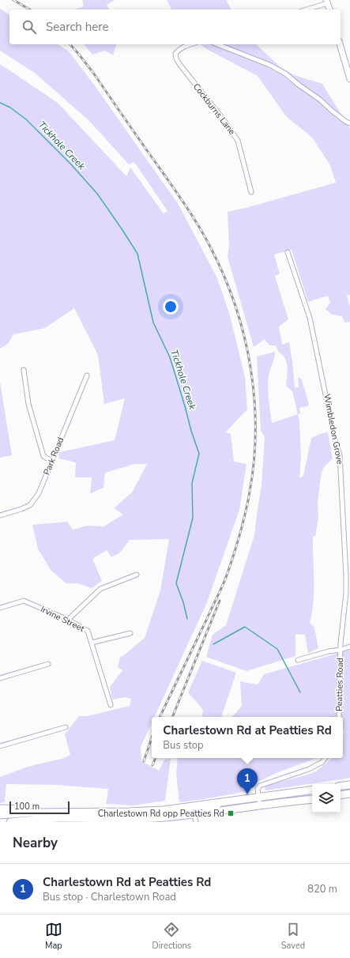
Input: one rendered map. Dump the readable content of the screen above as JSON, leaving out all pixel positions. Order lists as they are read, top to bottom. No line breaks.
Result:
{"streets":{"street":["Cockburns Lane","Wimbledon Grove","Park Road","Irvine Street","Peatties Road"]},"crossings":[["Wimbledon Grove","Peatties Road"]],"water":["Tickhole Creek"],"places":{"transit":["Charlestown Rd opp Peatties Rd"]},"scale_bar":"100 m","page":{"search":"Search here","popup":["Charlestown Rd at Peatties Rd","Bus stop"],"pins":"1","scale":"100 m","heading":"Nearby","list":[{"mark":"1","name":"Charlestown Rd at Peatties Rd","note":"Bus stop · Charlestown Road","value":"820 m"}],"nav":["Map","Directions","Saved"]}}
